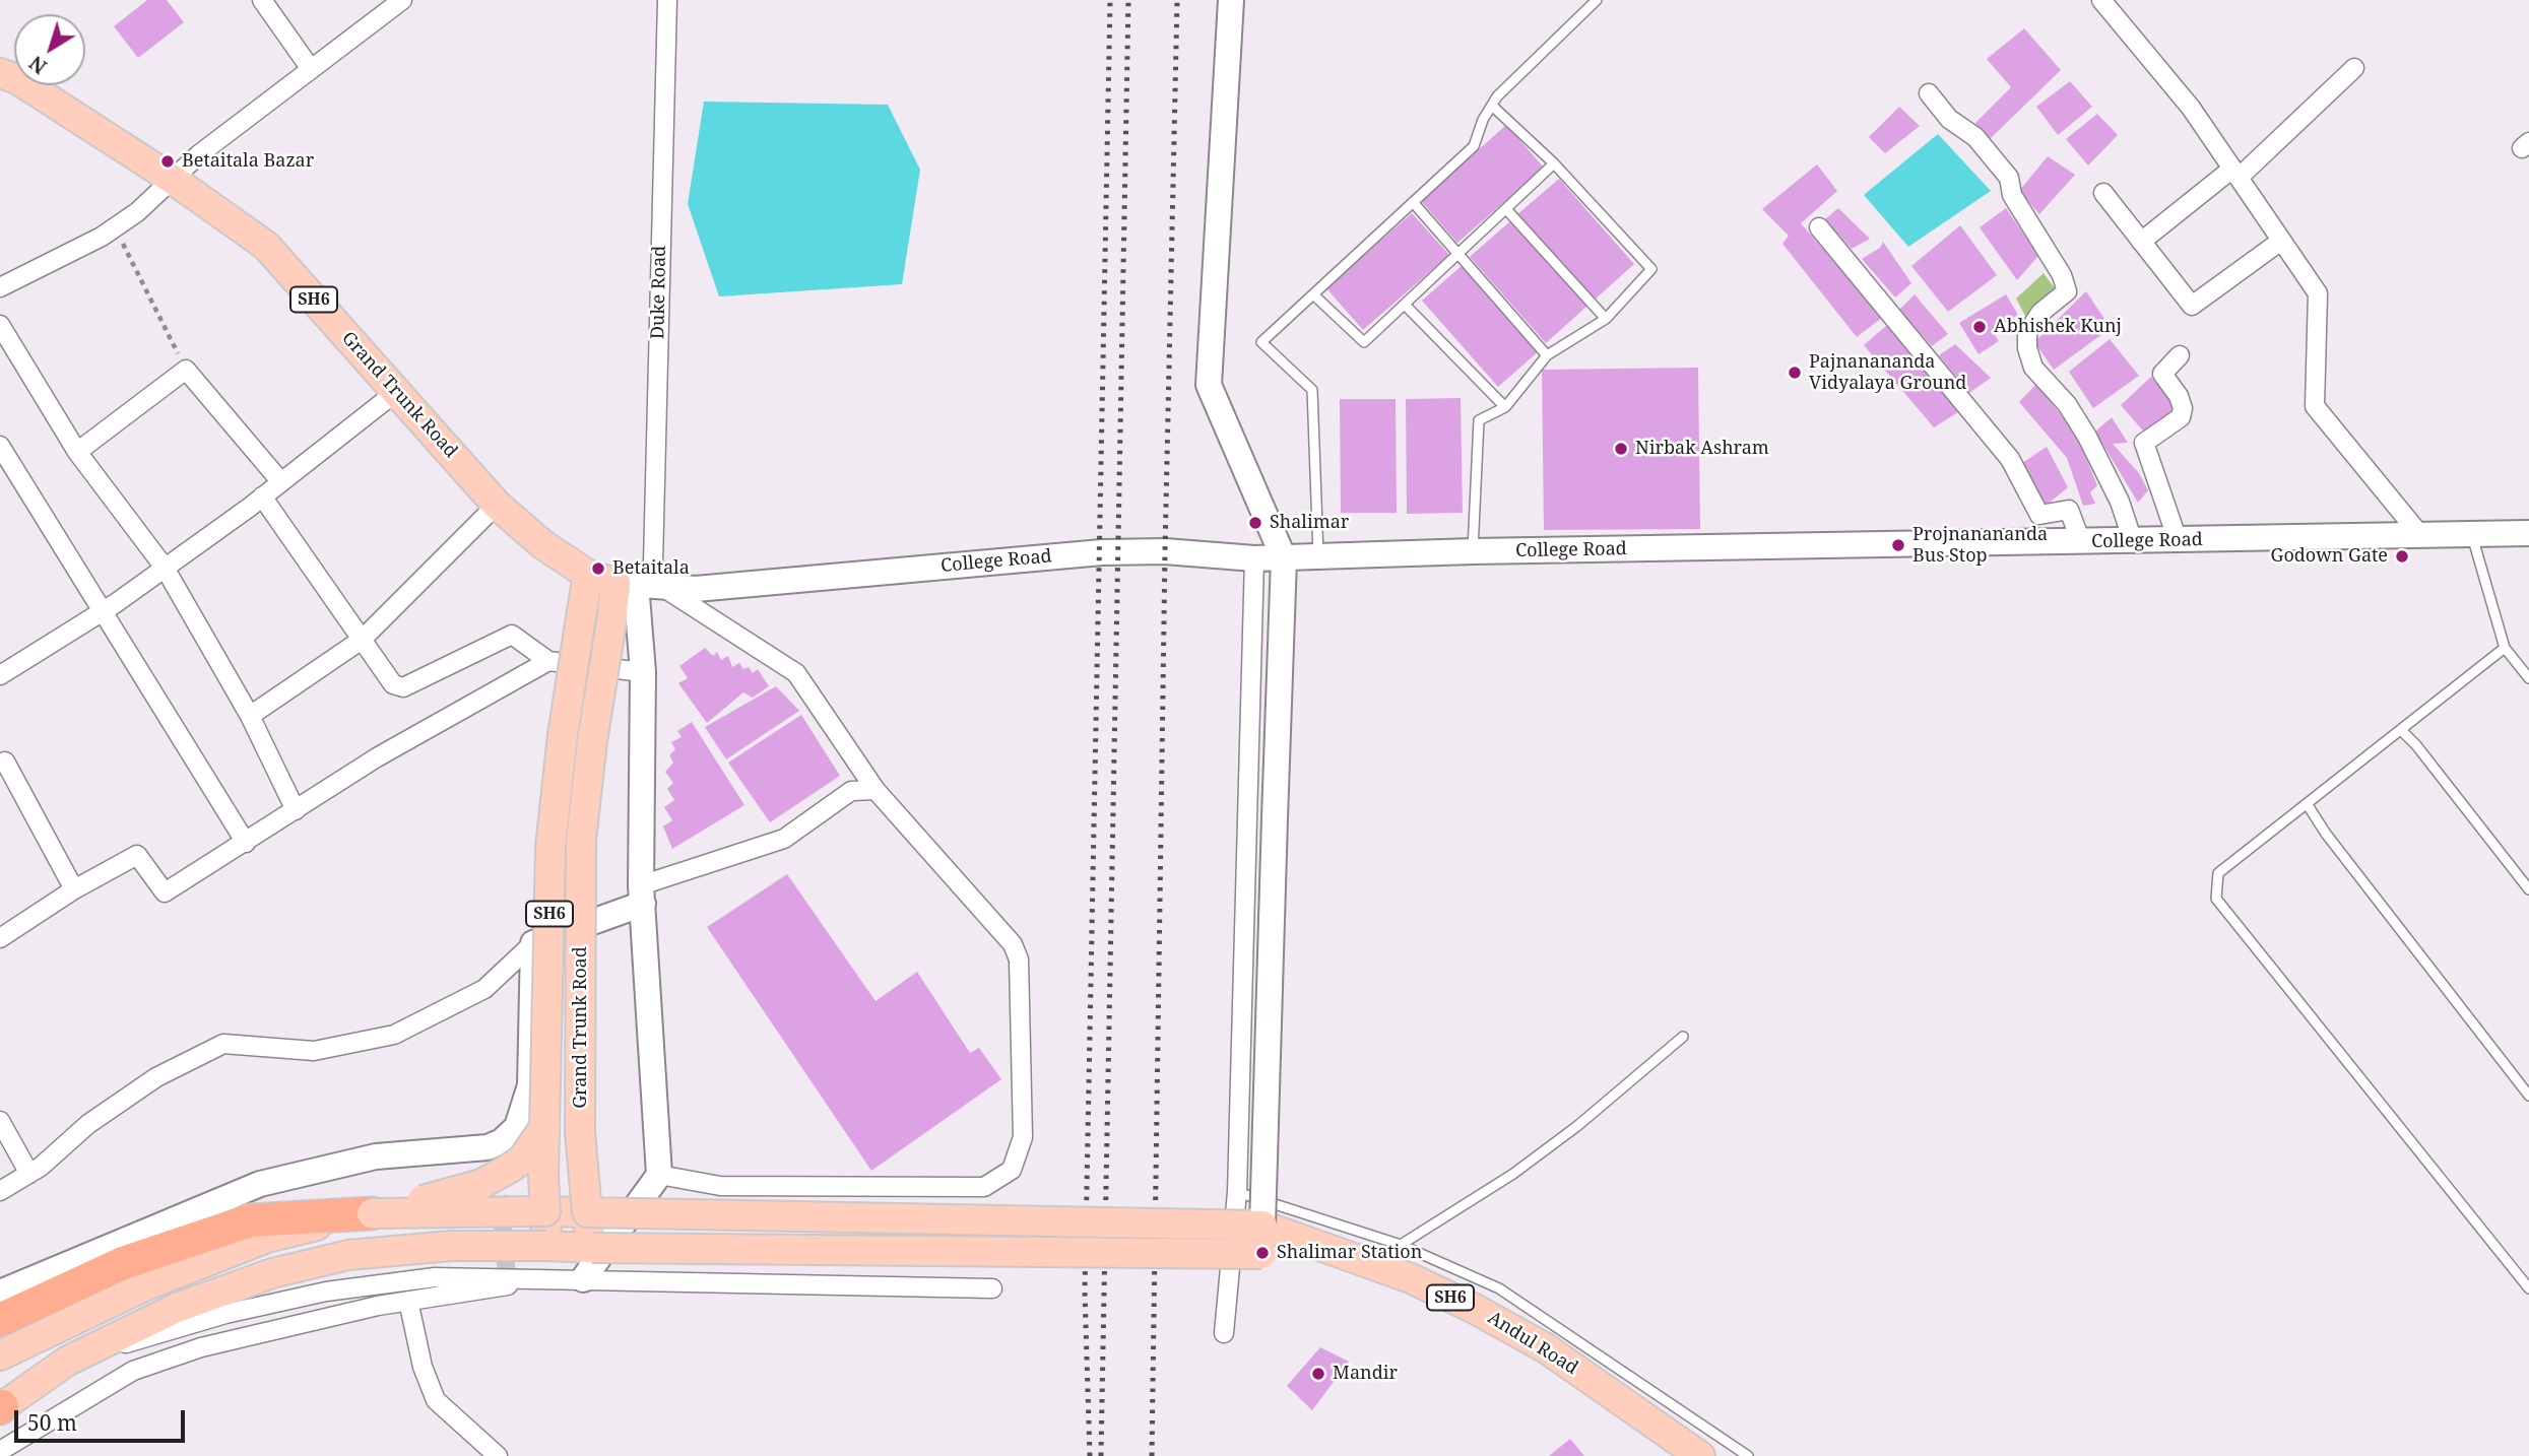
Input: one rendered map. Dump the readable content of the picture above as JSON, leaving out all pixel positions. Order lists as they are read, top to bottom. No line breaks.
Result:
{"streets":{"main road":["SH6","Grand Trunk Road","Andul Road"],"street":["Duke Road","College Road"]},"crossings":[["Duke Road","Grand Trunk Road"],["Duke Road","College Road"],["Grand Trunk Road","College Road"],["Grand Trunk Road","Andul Road"]],"places":["Betaitala Bazar","Abhishek Kunj","Pajnanananda Vidyalaya Ground","Nirbak Ashram","Shalimar","Projnanananda Bus Stop","Godown Gate","Betaitala","Shalimar Station","Mandir"],"scale_bar":"50 m","north":"bottom left"}
